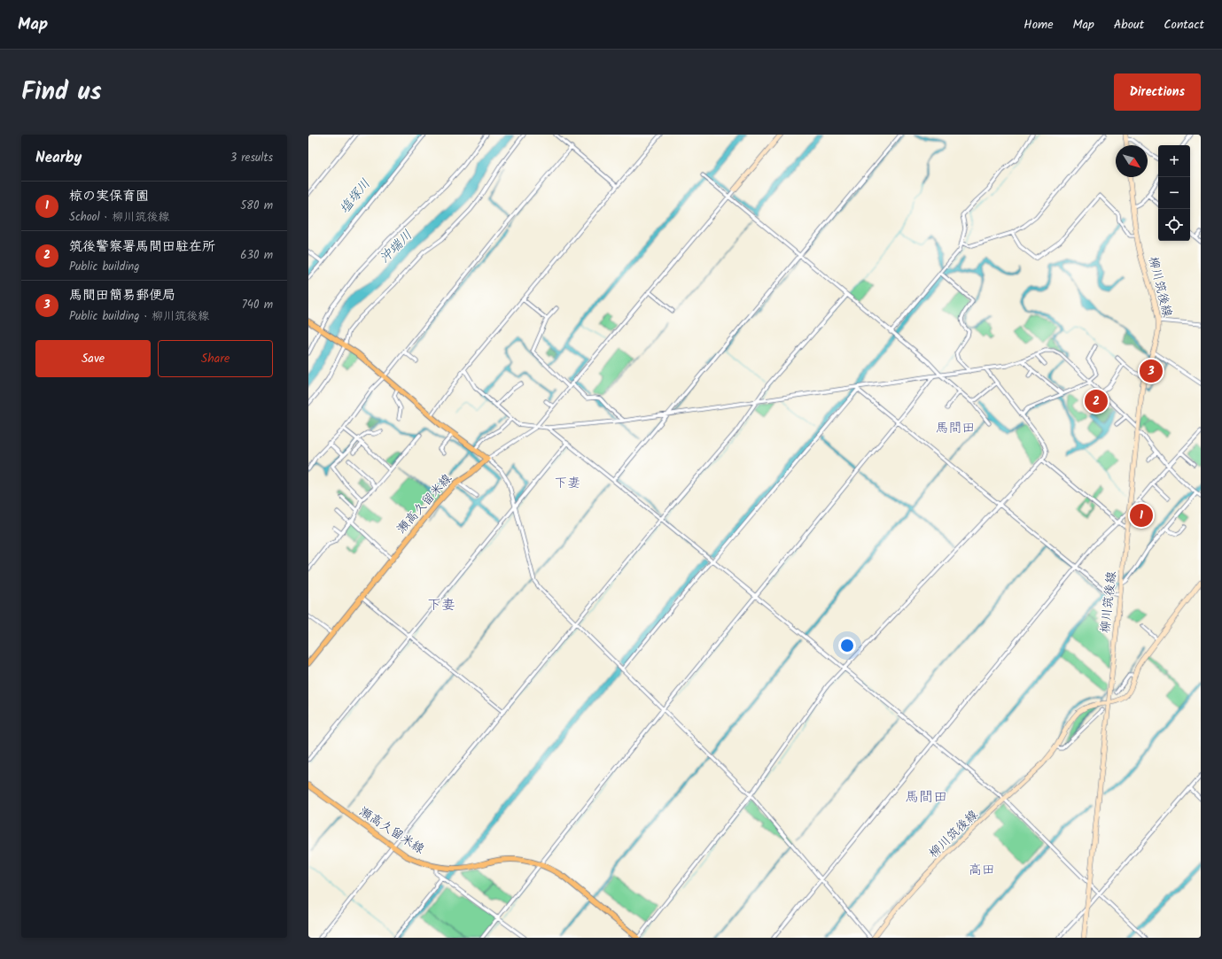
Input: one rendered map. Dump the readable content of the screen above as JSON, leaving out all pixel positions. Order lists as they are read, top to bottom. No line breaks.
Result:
{"streets":{"main road":["柳川筑後線","瀬高久留米線"]},"districts":["馬間田","下妻","下妻","馬間田","高田"],"water":["塩塚川","沖端川"],"north":"bottom right","page":{"header":"Map","nav":["Home","Map","About","Contact"],"title":"Find us","buttons":["Directions",["Save","Share"]],"heading":["Nearby","3 results"],"map_buttons":["+","−"],"list":[{"mark":"1","name":"椋の実保育園","note":"School · 柳川筑後線","value":"580 m"},{"mark":"2","name":"筑後警察署馬間田駐在所","note":"Public building","value":"630 m"},{"mark":"3","name":"馬間田簡易郵便局","note":"Public building · 柳川筑後線","value":"740 m"}],"pins":["3","2","1"]}}
